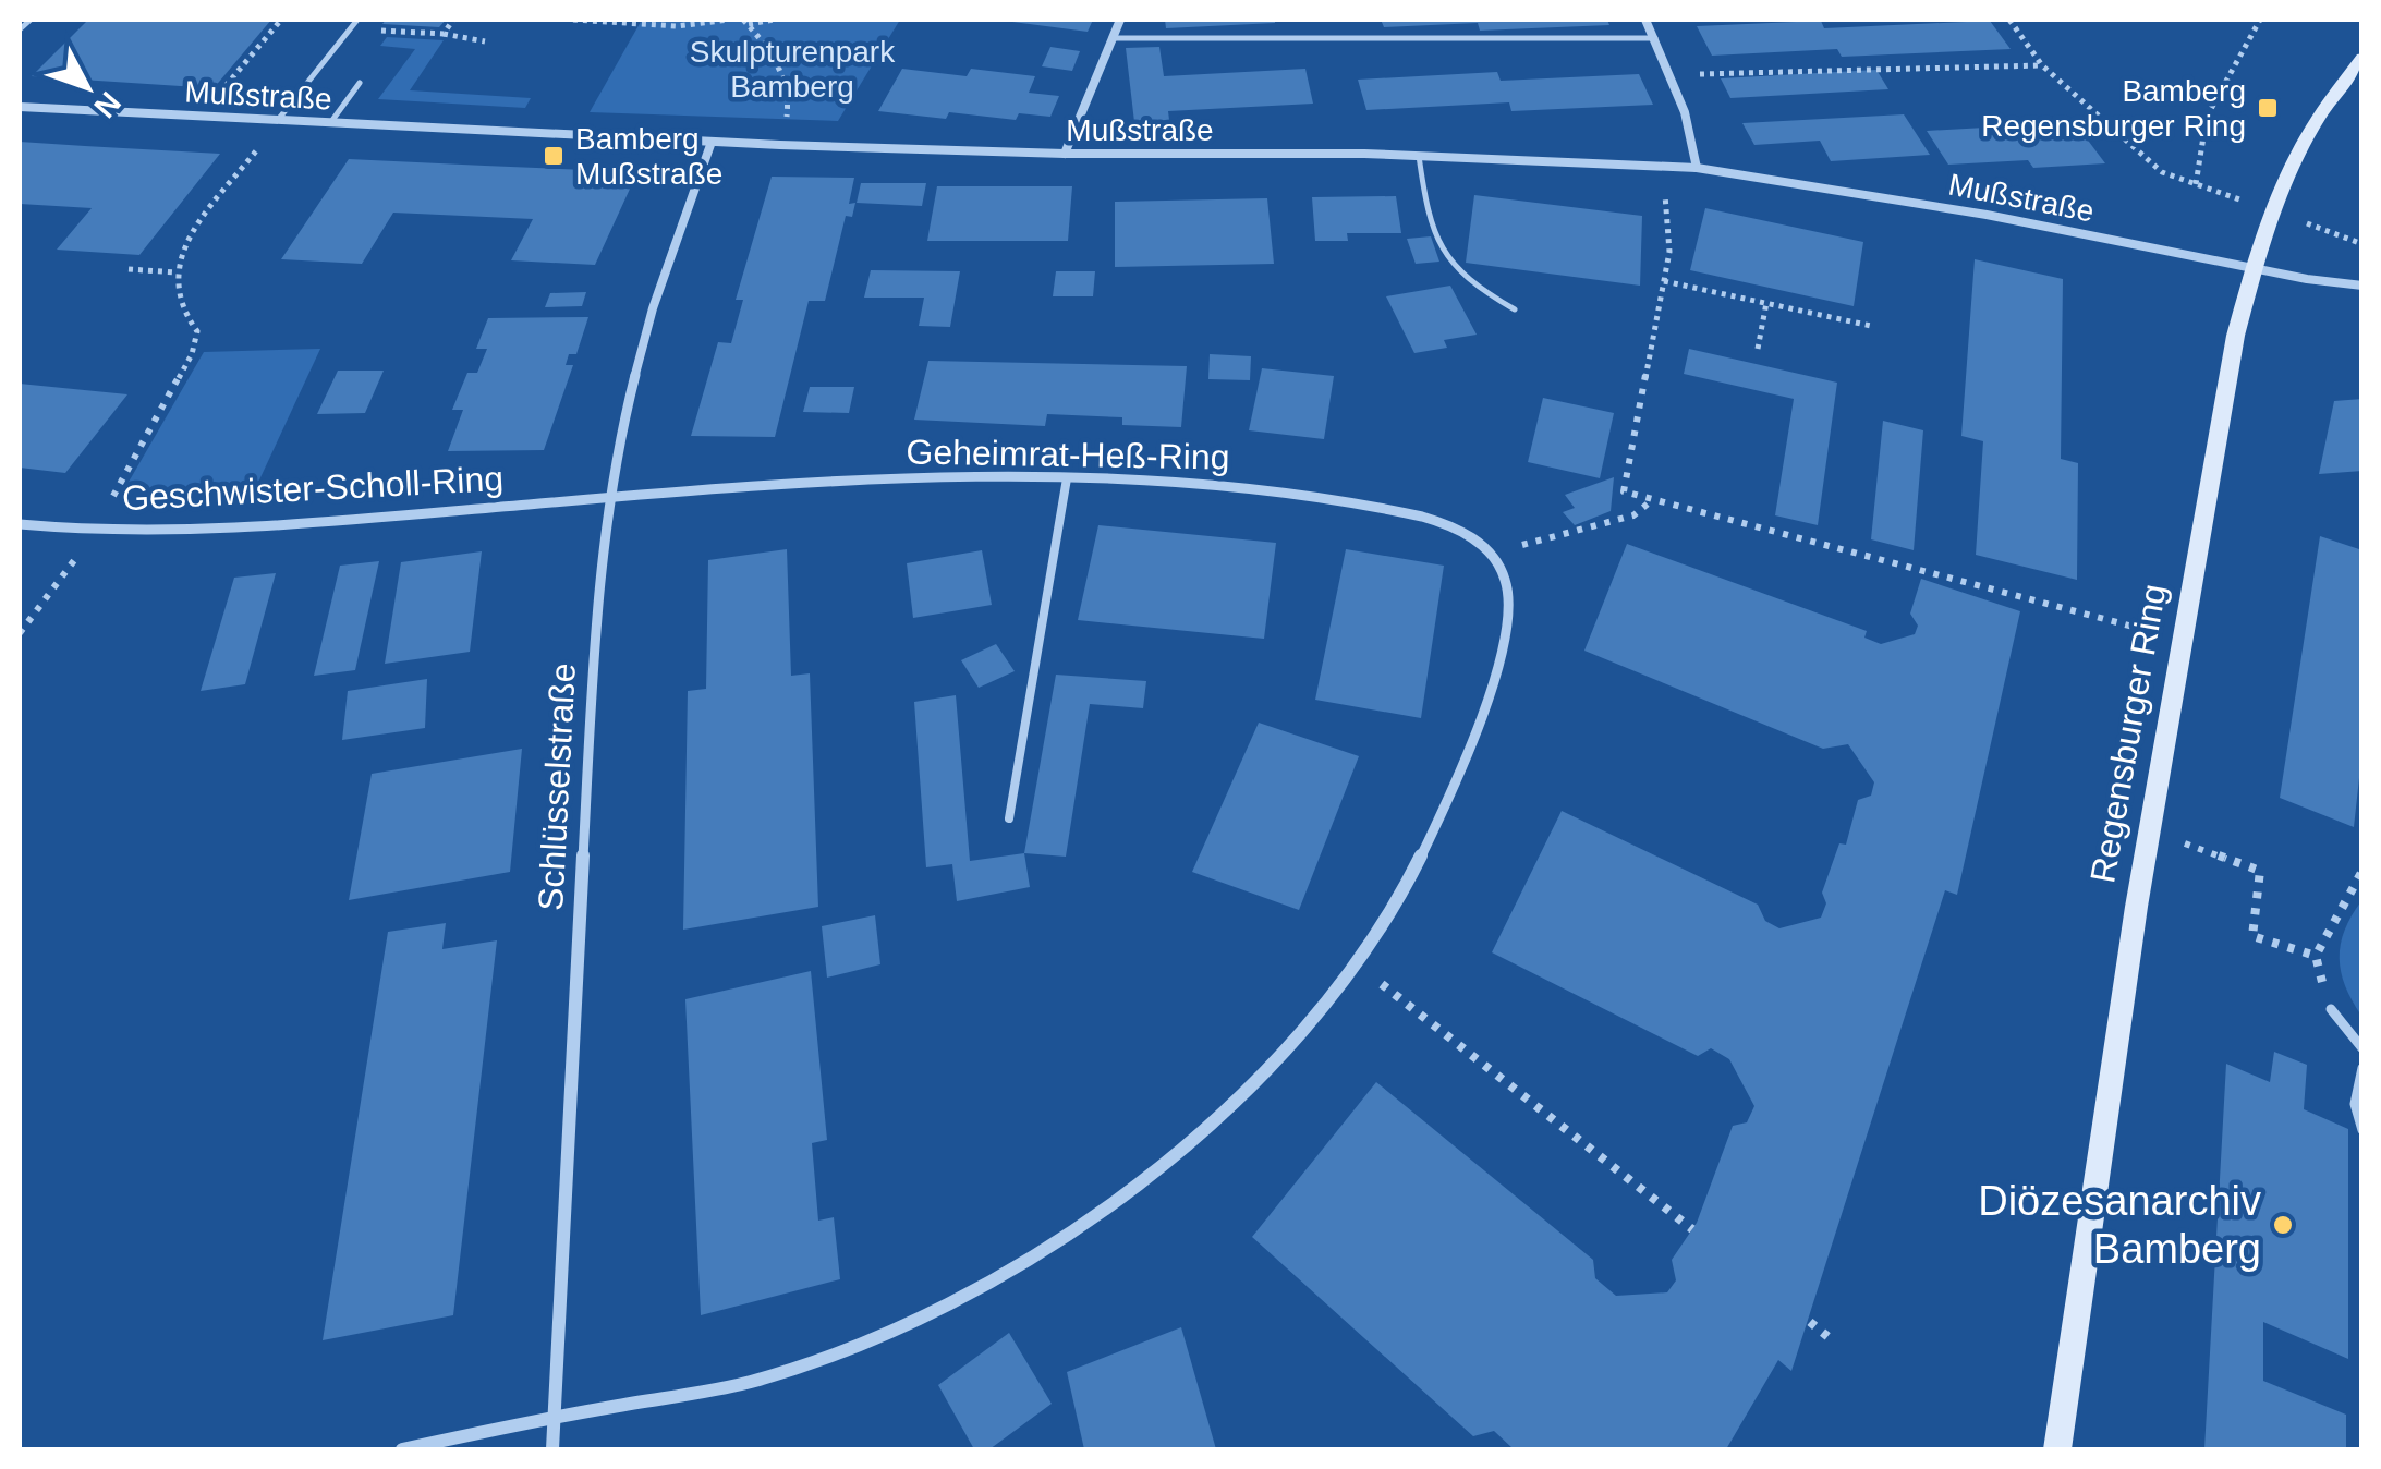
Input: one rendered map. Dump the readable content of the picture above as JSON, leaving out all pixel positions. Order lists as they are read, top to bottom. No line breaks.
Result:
{"streets":{"street":["Mußstraße","Geheimrat-Heß-Ring","Geschwister-Scholl-Ring","Regensburger Ring","Schlüsselstraße"]},"crossings":[["Mußstraße","Regensburger Ring"],["Mußstraße","Schlüsselstraße"],["Geheimrat-Heß-Ring","Geschwister-Scholl-Ring"],["Geheimrat-Heß-Ring","Schlüsselstraße"],["Geschwister-Scholl-Ring","Schlüsselstraße"]],"parks":["Skulpturenpark Bamberg"],"places":{"transit":["Bamberg Regensburger Ring","Bamberg Mußstraße"],"other":["Diözesanarchiv Bamberg"]},"north":"bottom right"}
